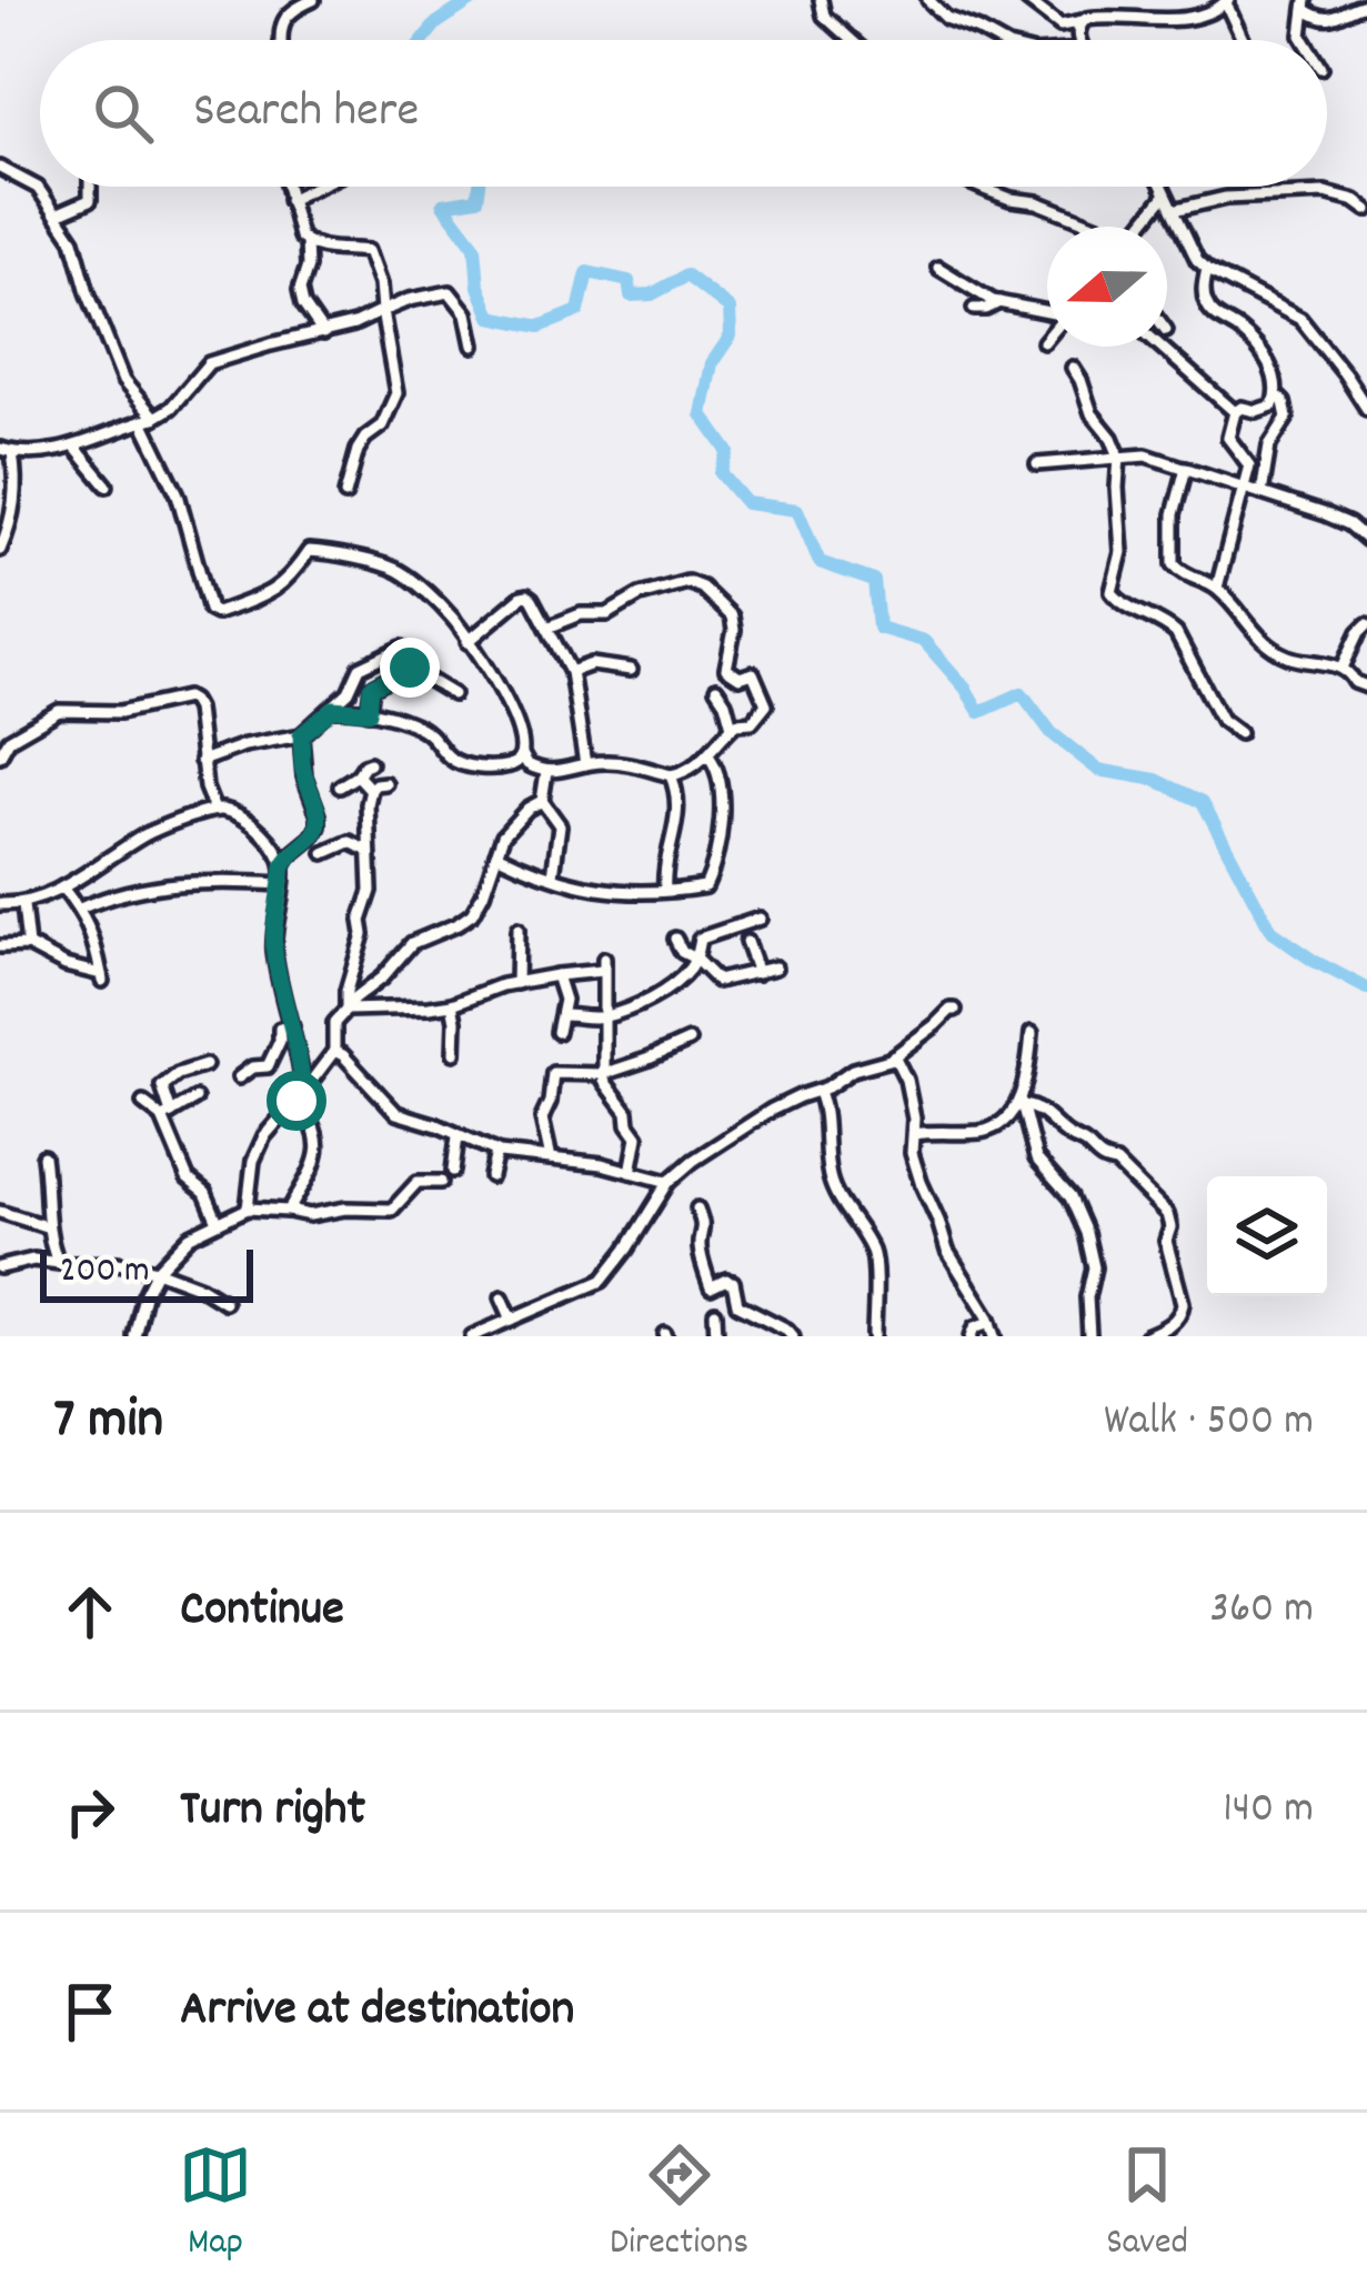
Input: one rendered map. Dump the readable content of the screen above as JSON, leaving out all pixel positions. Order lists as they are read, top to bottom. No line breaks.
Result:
{"scale_bar":"200 m","north":"left","page":{"search":"Search here","scale":"200 m","heading":["7 min","Walk · 500 m"],"list":[["Continue","360 m"],["Turn right","140 m"],"Arrive at destination"],"nav":["Map","Directions","Saved"]}}
